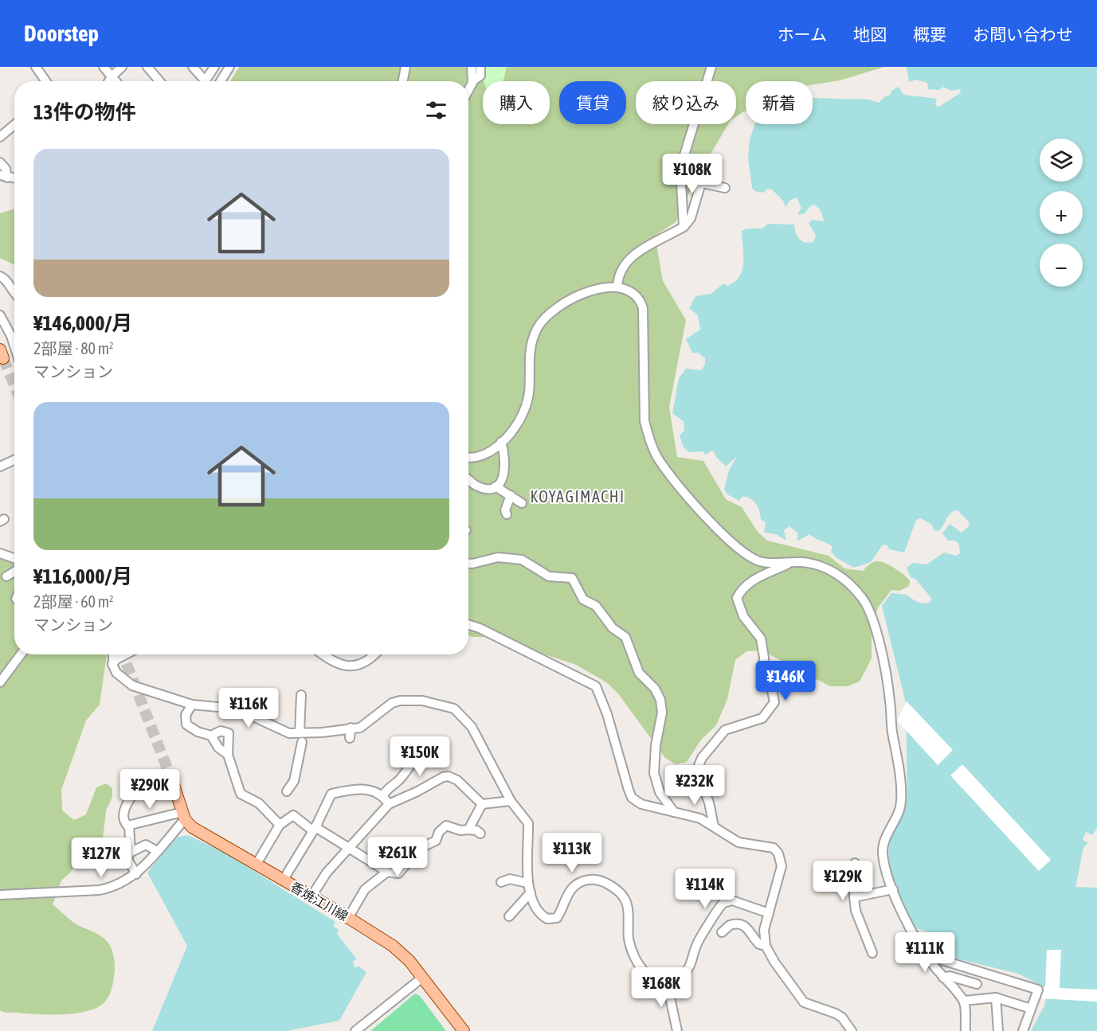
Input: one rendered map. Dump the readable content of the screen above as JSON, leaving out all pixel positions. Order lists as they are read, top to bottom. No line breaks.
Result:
{"streets":{"main road":["香焼江川線"]},"districts":["KOYAGIMACHI"],"page":{"header":"Doorstep","nav":["ホーム","地図","概要","お問い合わせ"],"chip":["購入","賃貸","絞り込み","新着"],"heading":"13件の物件","map_buttons":["+","−"],"list":[{"name":"¥146,000/月","note":"2部屋 · 80 m² · マンション"},{"name":"¥116,000/月","note":"2部屋 · 60 m² · マンション"}],"price":["¥108K","¥146K","¥116K","¥150K","¥232K","¥290K","¥113K","¥261K","¥127K","¥129K","¥114K","¥111K","¥168K"]}}
